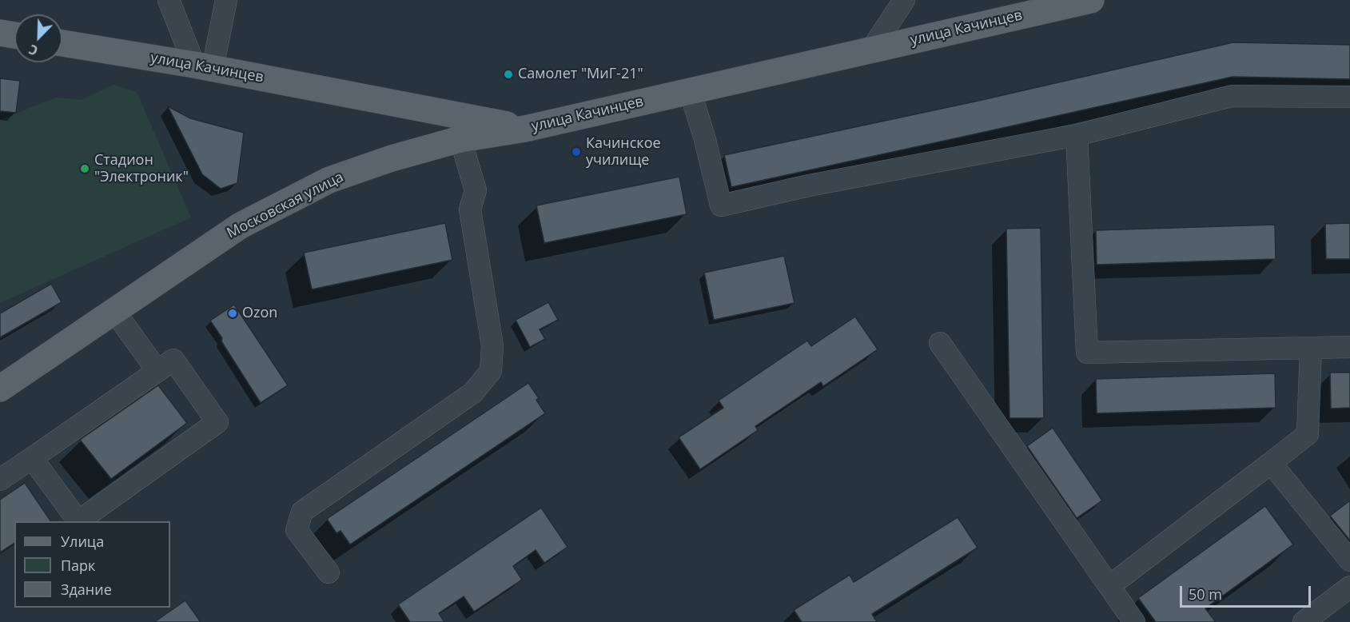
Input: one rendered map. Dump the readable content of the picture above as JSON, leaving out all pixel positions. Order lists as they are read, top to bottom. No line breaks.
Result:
{"streets":{"main road":["улица Качинцев","Московская улица"]},"crossings":[["улица Качинцев","Московская улица"]],"places":["Самолет \"МиГ-21\"","Качинское училище","Стадион \"Электроник\"","Ozon"],"legend":["Улица","Парк","Здание"],"scale_bar":"50 m","north":"bottom left"}
